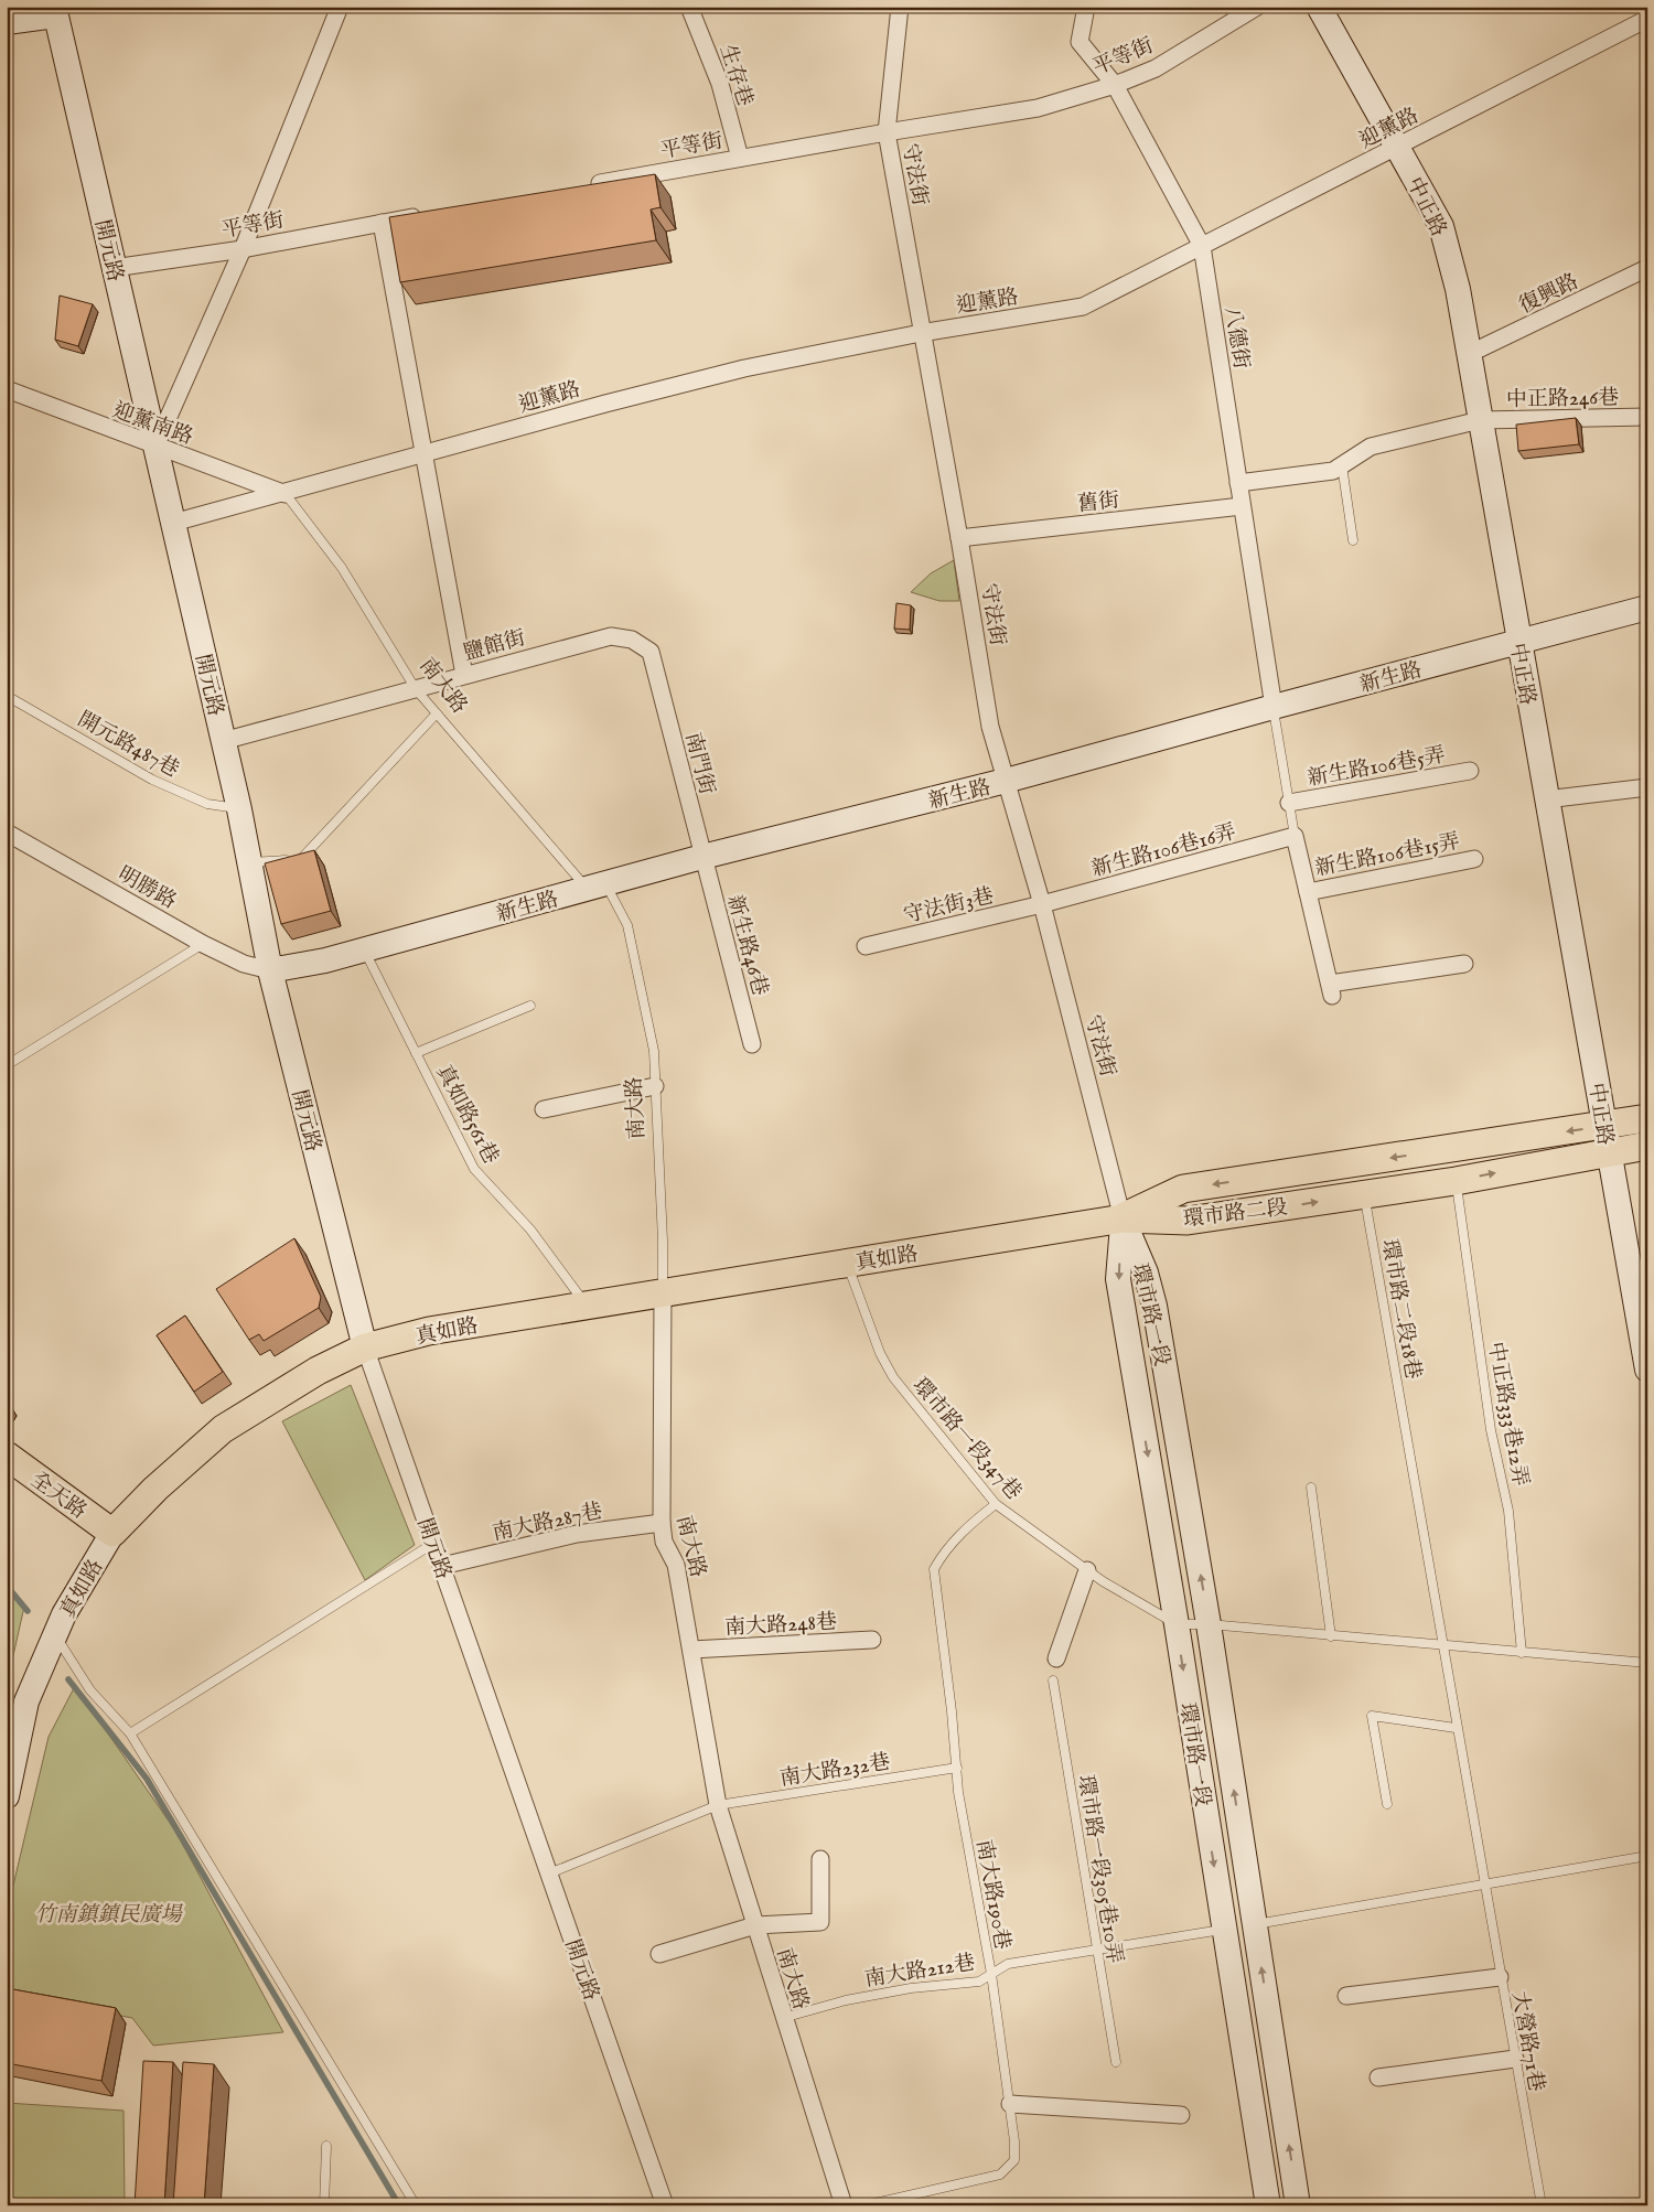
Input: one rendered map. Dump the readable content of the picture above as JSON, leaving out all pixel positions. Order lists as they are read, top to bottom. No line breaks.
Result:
{"streets":{"main road":["中正路","開元路","新生路","環市路二段","真如路","環市路一段","全天路"],"street":["平等街","生存巷","迎薰路","守法街","復興路","八德街","中正路246巷","迎薰南路","舊街","鹽館街","南大路","南門街","新生路106巷5弄","新生路106巷16弄","新生路106巷15弄","明勝路","守法街3巷","新生路46巷","南大路287巷","南大路248巷"],"lane":["開元路487巷","真如路561巷","環市路二段18巷","中正路333巷12弄","環市路一段347巷","南大路232巷","環市路一段305巷10弄","南大路190巷","南大路212巷","大營路71巷"]},"crossings":[["平等街","生存巷"],["平等街","守法街"],["平等街","開元路"],["平等街","八德街"],["迎薰路","守法街"],["迎薰路","中正路"],["迎薰路","開元路"],["迎薰路","八德街"],["迎薰路","迎薰南路"],["迎薰路","南大路"],["守法街","舊街"],["守法街","新生路"],["守法街","新生路106巷16弄"],["守法街","守法街3巷"],["守法街","環市路二段"],["守法街","真如路"],["守法街","環市路一段"],["中正路","復興路"],["中正路","中正路246巷"],["中正路","新生路"],["中正路","環市路二段"],["開元路","迎薰南路"],["開元路","鹽館街"],["開元路","新生路"],["開元路","開元路487巷"],["開元路","明勝路"],["開元路","真如路"],["開元路","南大路287巷"],["開元路","南大路232巷"],["八德街","中正路246巷"],["八德街","舊街"],["八德街","新生路"],["迎薰南路","南大路"],["鹽館街","南大路"],["鹽館街","南門街"],["新生路","南大路"],["新生路","南門街"],["新生路","明勝路"],["新生路","新生路46巷"],["新生路","真如路561巷"],["南大路","真如路"],["南大路","南大路287巷"],["南大路","南大路248巷"],["南大路","南大路232巷"],["南大路","南大路212巷"],["南門街","新生路46巷"],["新生路106巷16弄","守法街3巷"],["真如路561巷","真如路"],["環市路二段","真如路"],["環市路二段","環市路二段18巷"],["環市路二段","環市路一段"],["環市路二段","中正路333巷12弄"],["真如路","環市路一段"],["真如路","環市路一段347巷"],["真如路","全天路"],["環市路二段18巷","大營路71巷"],["環市路一段","環市路一段347巷"],["環市路一段","南大路212巷"],["環市路一段347巷","南大路190巷"],["南大路232巷","南大路190巷"],["環市路一段305巷10弄","南大路212巷"],["南大路190巷","南大路212巷"]],"parks":["竹南鎮鎮民廣場"]}
